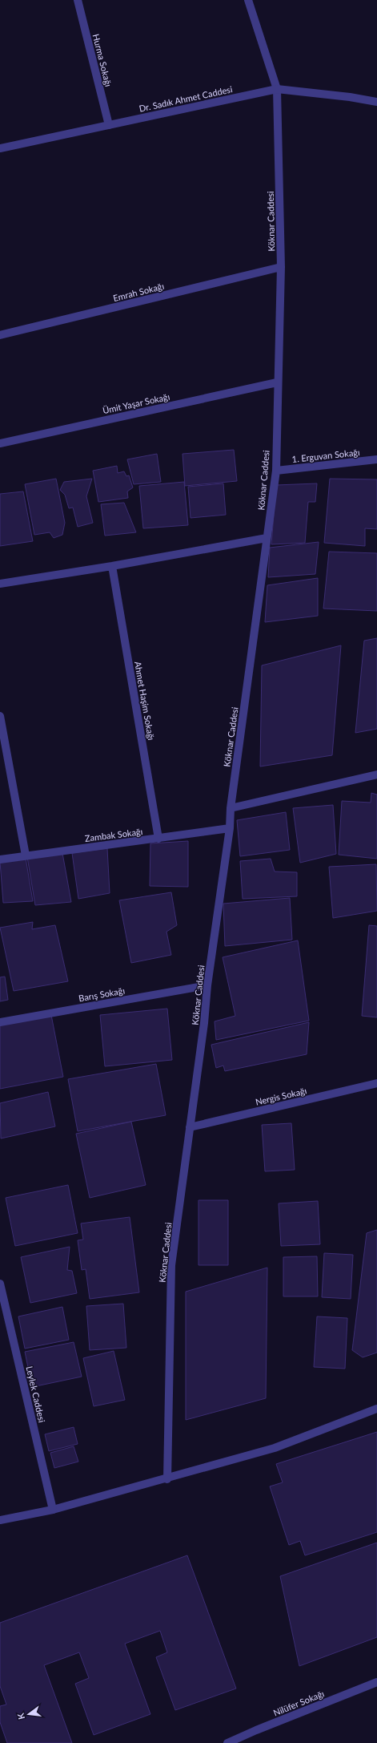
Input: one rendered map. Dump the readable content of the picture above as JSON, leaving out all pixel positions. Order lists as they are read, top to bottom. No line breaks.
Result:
{"streets":{"street":["Hurma Sokağı","Dr. Sadık Ahmet Caddesi","Köknar Caddesi","Emrah Sokağı","Ümit Yaşar Sokağı","1. Erguvan Sokağı","Ahmet Haşim Sokağı","Zambak Sokağı","Barış Sokağı","Nergis Sokağı","Leylek Caddesi","Nilüfer Sokağı"]},"crossings":[["Hurma Sokağı","Dr. Sadık Ahmet Caddesi"],["Dr. Sadık Ahmet Caddesi","Köknar Caddesi"],["Köknar Caddesi","Emrah Sokağı"],["Köknar Caddesi","Ümit Yaşar Sokağı"],["Köknar Caddesi","1. Erguvan Sokağı"],["Köknar Caddesi","Zambak Sokağı"],["Köknar Caddesi","Barış Sokağı"],["Köknar Caddesi","Nergis Sokağı"],["Ahmet Haşim Sokağı","Zambak Sokağı"]],"north":"left"}
